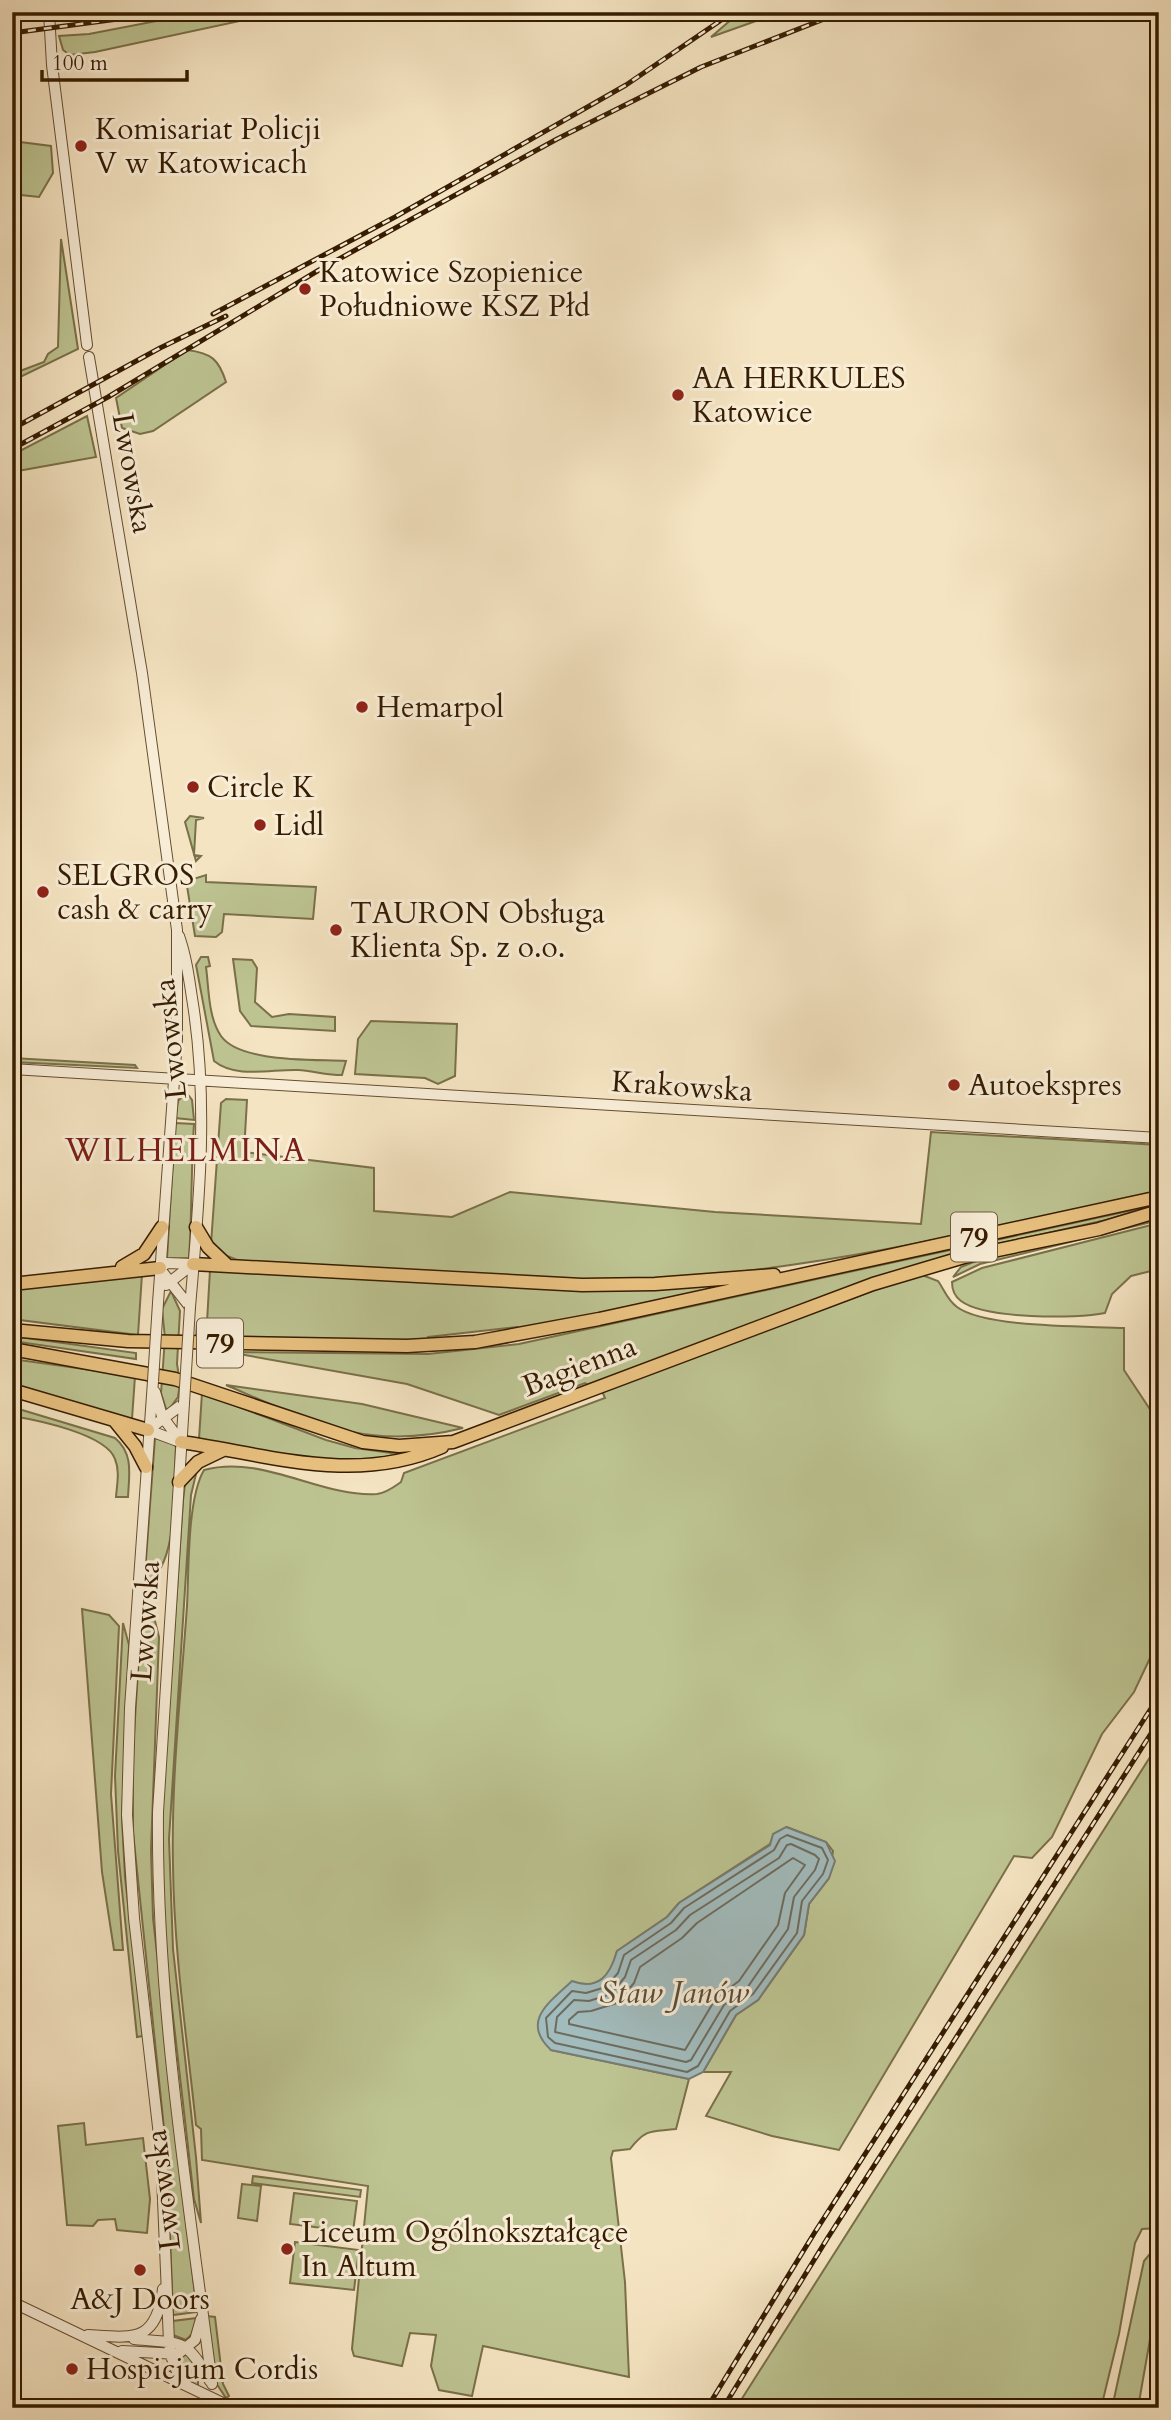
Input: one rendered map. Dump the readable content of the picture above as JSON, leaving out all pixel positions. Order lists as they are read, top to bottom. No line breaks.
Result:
{"streets":{"main road":["79","Bagienna"],"street":["Lwowska","Krakowska"]},"crossings":[["Lwowska","Krakowska"]],"districts":["WILHELMINA"],"water":["Staw Janów"],"places":["Komisariat Policji V w Katowicach","Katowice Szopienice Południowe KSZ Płd","AA HERKULES Katowice","Hemarpol","Circle K","Lidl","SELGROS cash & carry","TAURON Obsługa Klienta Sp. z o.o.","Autoekspres","Liceum Ogólnokształcące In Altum","A&J Doors","Hospicjum Cordis"],"scale_bar":"100 m"}
